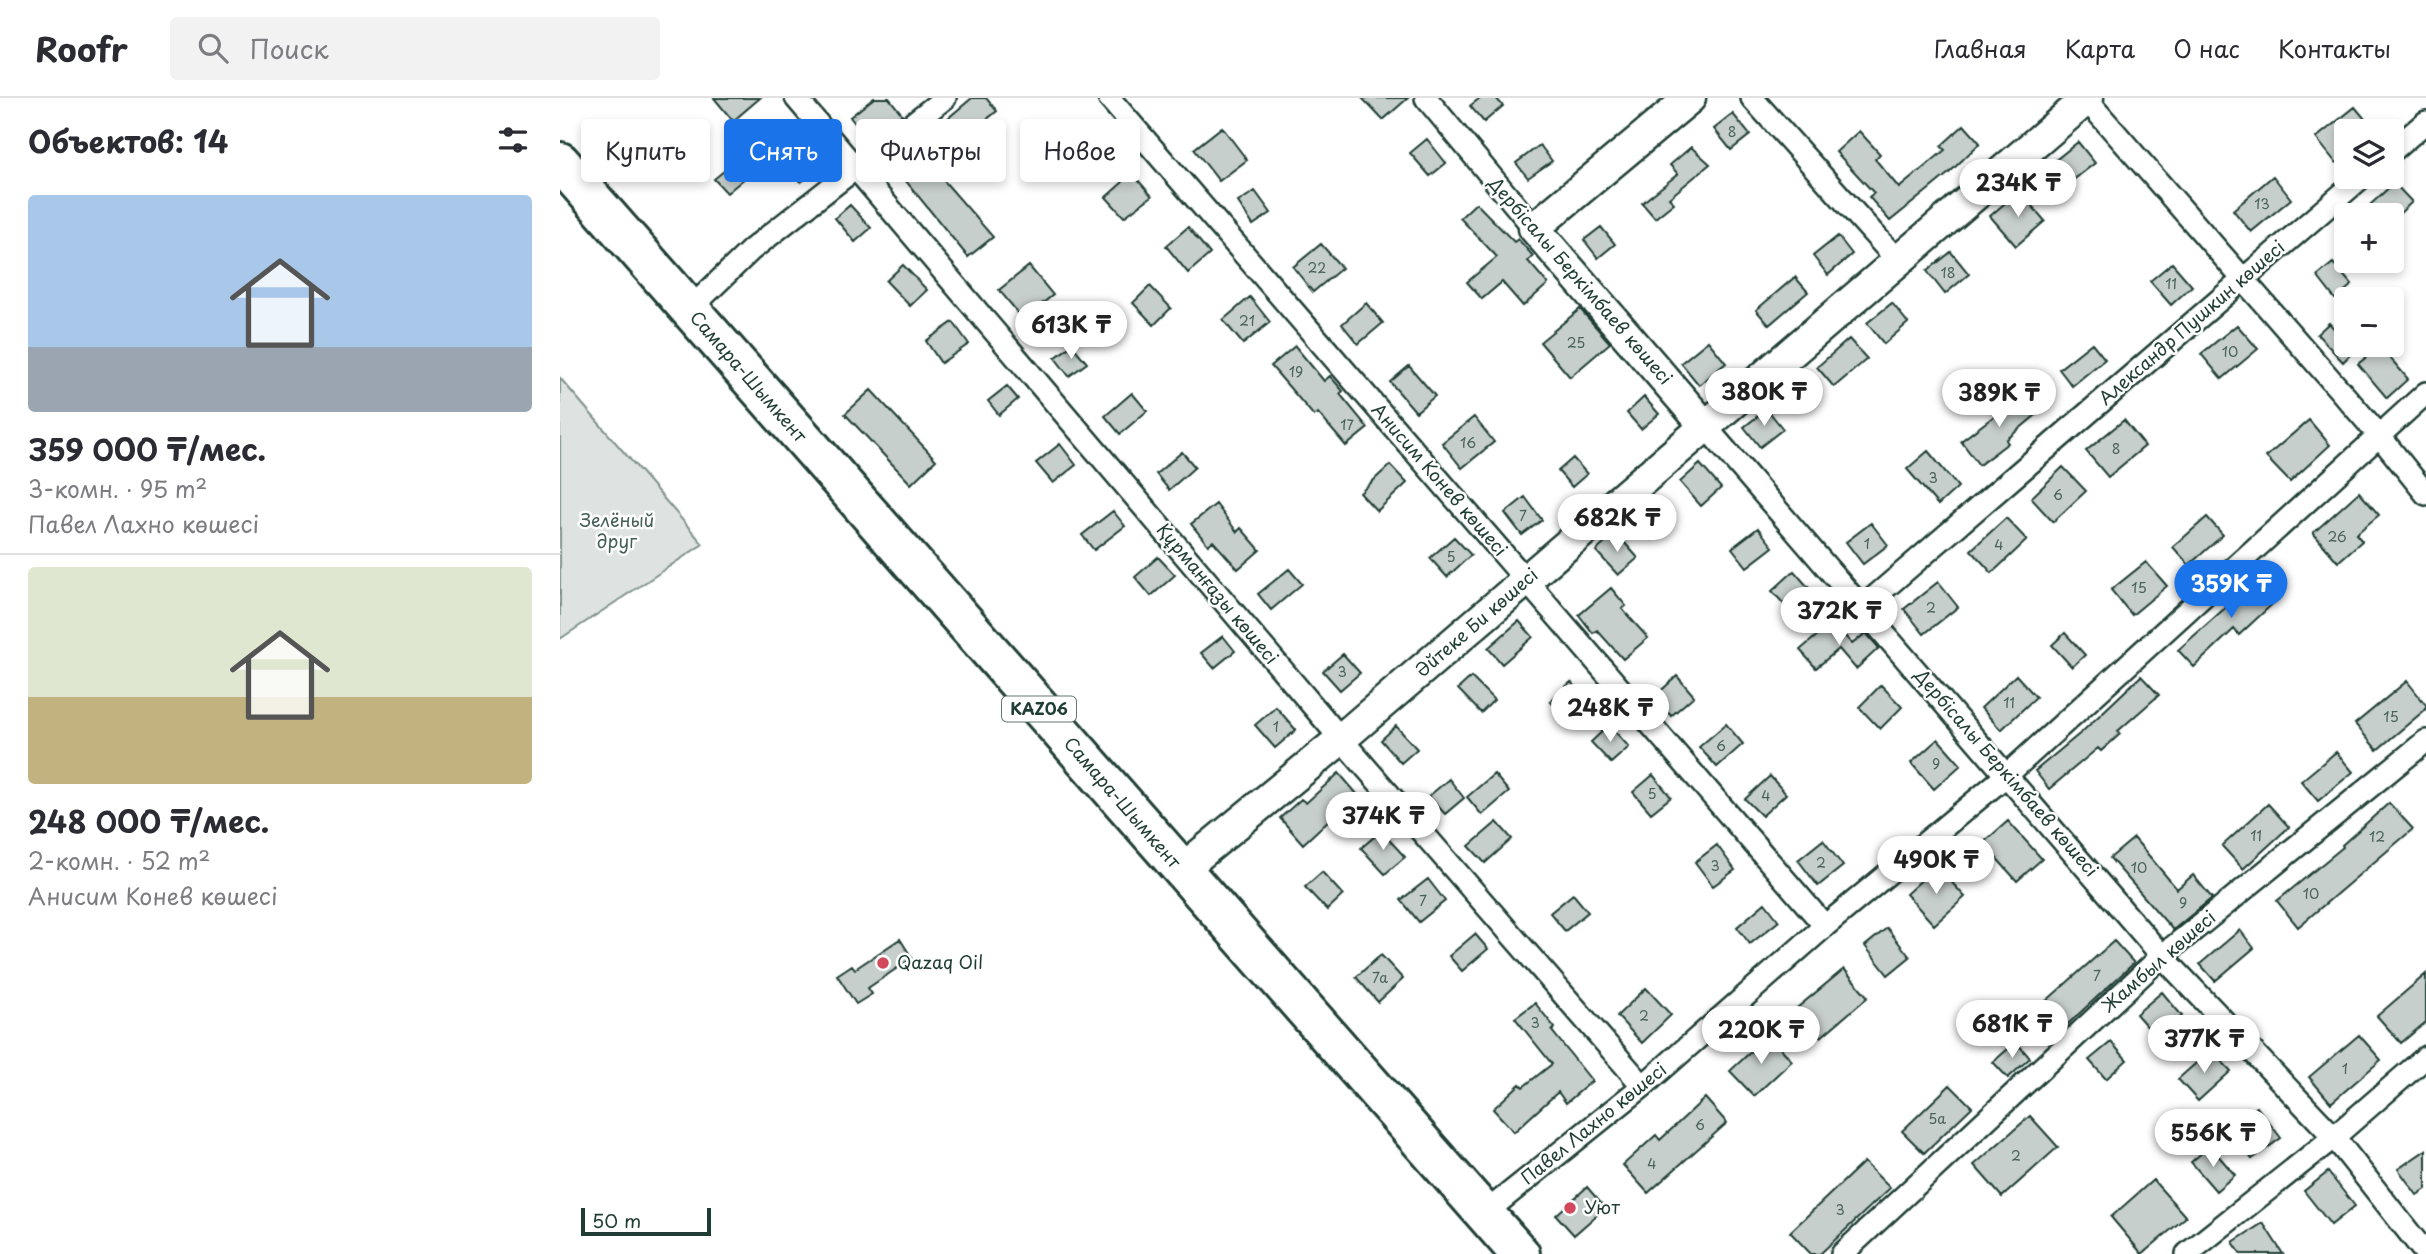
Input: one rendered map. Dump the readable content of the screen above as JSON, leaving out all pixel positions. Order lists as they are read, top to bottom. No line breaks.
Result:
{"streets":{"highway":["Самара-Шымкент","KАZ06"],"main road":["Дербісалы Беркімбаев көшесі","Әйтеке Би көшесі"],"street":["Александр Пушкин көшесі","Анисим Конев көшесі","Құрманғазы көшесі","Жамбыл көшесі","Павел Лахно көшесі"]},"crossings":[["Дербісалы Беркімбаев көшесі","Александр Пушкин көшесі"],["Дербісалы Беркімбаев көшесі","Әйтеке Би көшесі"],["Дербісалы Беркімбаев көшесі","Жамбыл көшесі"],["Дербісалы Беркімбаев көшесі","Павел Лахно көшесі"],["Самара-Шымкент","Әйтеке Би көшесі"],["Самара-Шымкент","Павел Лахно көшесі"],["Анисим Конев көшесі","Әйтеке Би көшесі"],["Анисим Конев көшесі","Павел Лахно көшесі"],["Құрманғазы көшесі","Әйтеке Би көшесі"],["Құрманғазы көшесі","Павел Лахно көшесі"]],"parks":["Зелёный друг"],"places":["Qazaq Oil","Уют"],"house_numbers":["8","13","22","18","11","21","25","10","19","17","16","8","3","6","7","26","1","4","5","15","2","3","11","15","1","6","9","5","4","11","12","2","3","10","10","7","9","7","7а","2","3","1","5а","6","2","4","3"],"scale_bar":"50 m","page":{"header":"Roofr","search":"Поиск","nav":["Главная","Карта","О нас","Контакты"],"heading":"Объектов: 14","map_buttons":["+","−"],"chip":["Купить","Снять","Фильтры","Новое"],"price":["234K ₸","613K ₸","380K ₸","389K ₸","682K ₸","359K ₸","372K ₸","248K ₸","374K ₸","490K ₸","681K ₸","220K ₸","377K ₸","556K ₸"],"list":[{"name":"359 000 ₸/мес.","note":"3-комн. · 95 m² · Павел Лахно көшесі"},{"name":"248 000 ₸/мес.","note":"2-комн. · 52 m² · Анисим Конев көшесі"}],"scale":"50 m"}}
